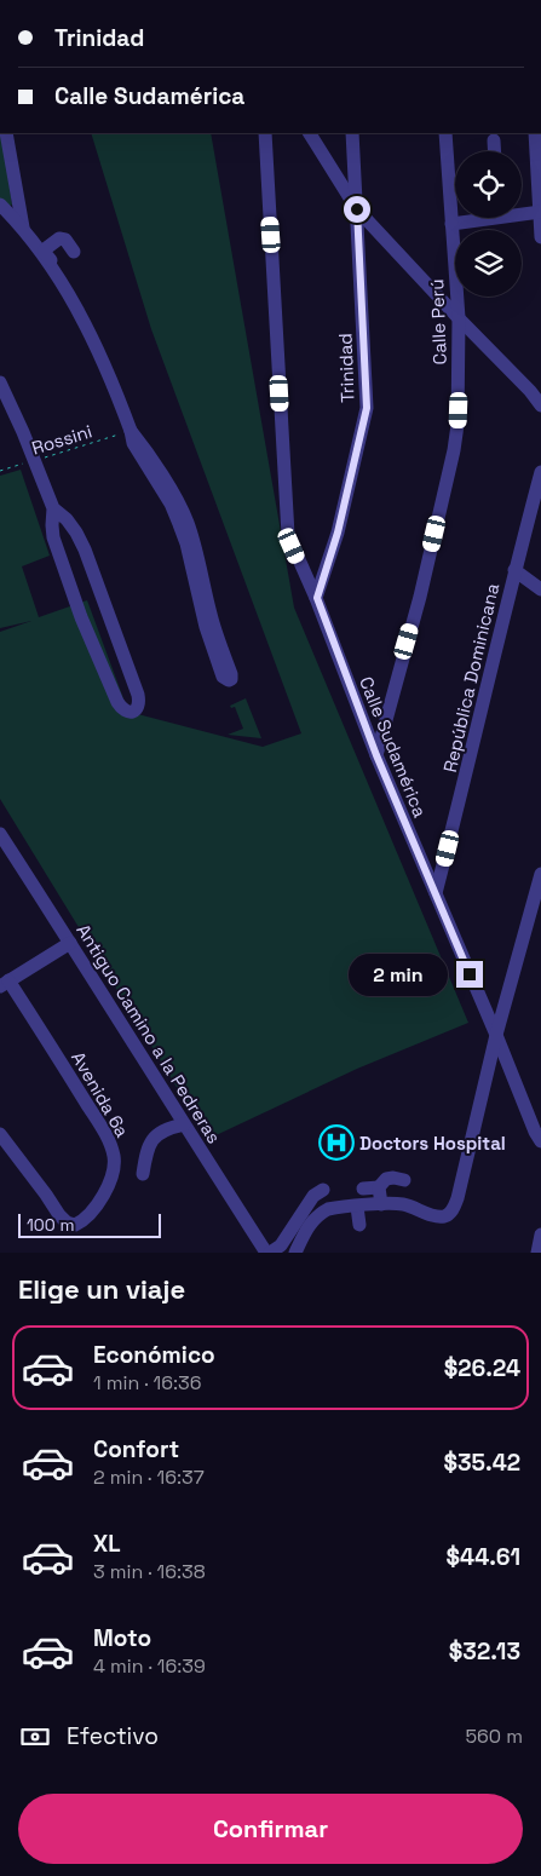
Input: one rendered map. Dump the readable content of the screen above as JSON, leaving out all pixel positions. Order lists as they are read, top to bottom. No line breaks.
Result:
{"streets":{"street":["Calle Perú","Trinidad","República Dominicana","Calle Sudamérica","Antiguo Camino a la Pedreras","Avenida 6a"],"path":["Rossini"]},"crossings":[["Calle Perú","Calle Sudamérica"],["Trinidad","Calle Sudamérica"],["República Dominicana","Calle Sudamérica"]],"places":{"hospital":["Doctors Hospital"]},"scale_bar":"100 m","page":{"banner":["Trinidad","Calle Sudamérica"],"bubble":"2 min","scale":"100 m","heading":"Elige un viaje","list":[{"name":"Económico","note":"1 min · 16:36","value":"$26.24"},{"name":"Confort","note":"2 min · 16:37","value":"$35.42"},{"name":"XL","note":"3 min · 16:38","value":"$44.61"},{"name":"Moto","note":"4 min · 16:39","value":"$32.13"}],"pay":["Efectivo","560 m"],"buttons":"Confirmar"}}
